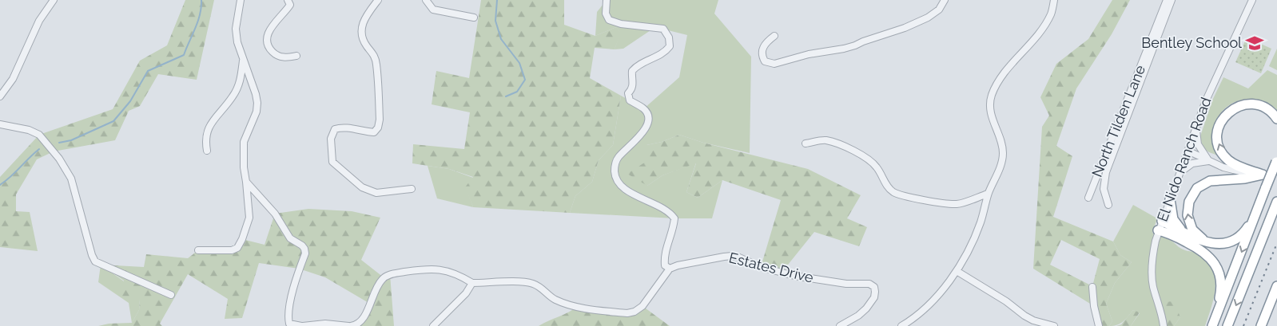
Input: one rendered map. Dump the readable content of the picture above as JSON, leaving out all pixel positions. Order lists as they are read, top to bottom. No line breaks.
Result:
{"streets":{"street":["North Tilden Lane","El Nido Ranch Road","Estates Drive"]},"places":{"school or university":["Bentley School"]}}
